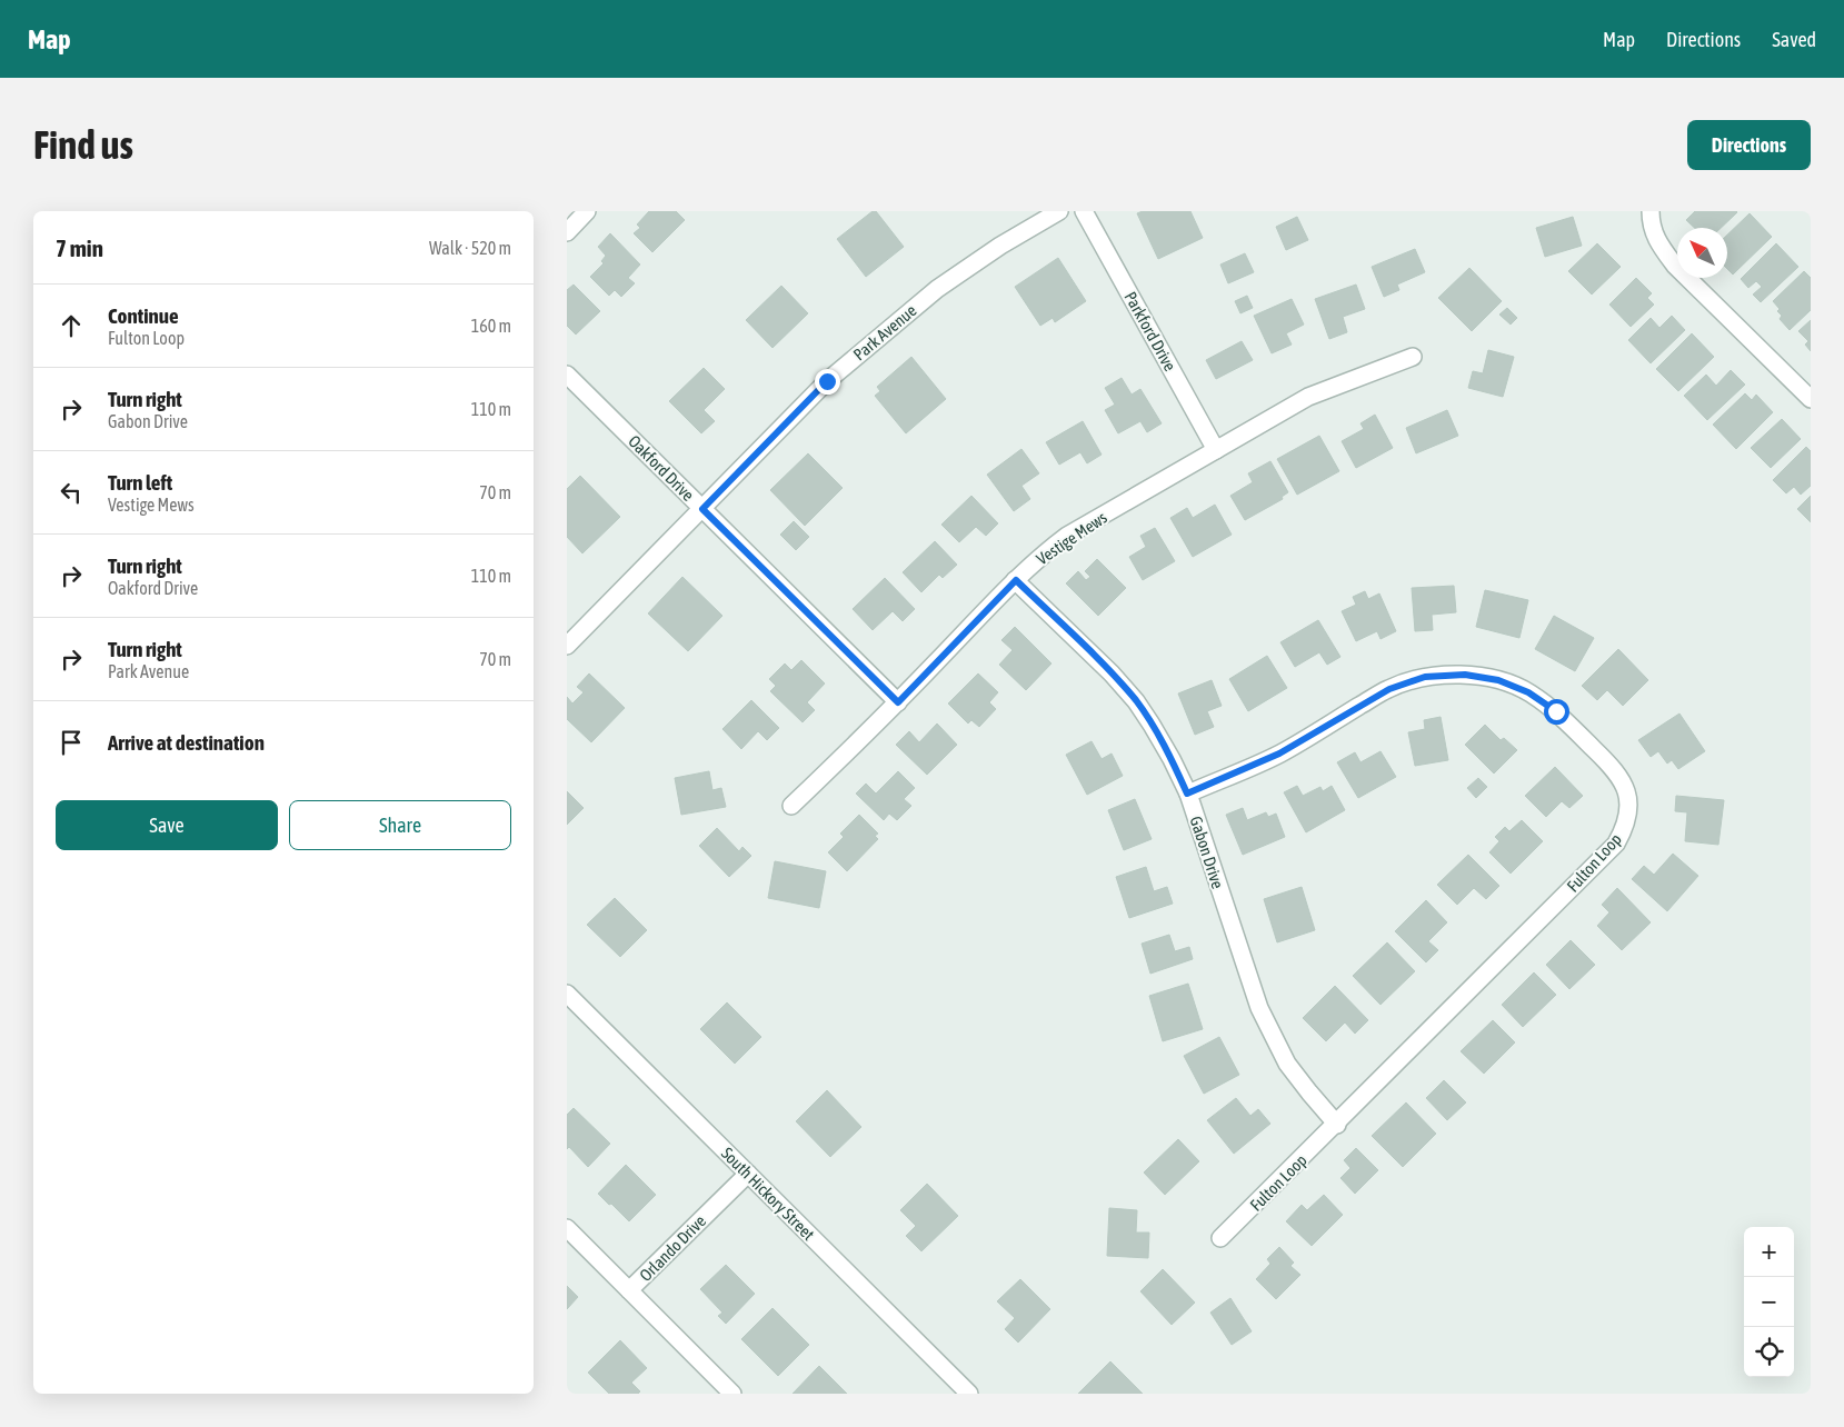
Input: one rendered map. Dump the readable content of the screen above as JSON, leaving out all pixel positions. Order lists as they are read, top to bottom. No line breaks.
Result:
{"streets":{"street":["Parkford Drive","Park Avenue","Oakford Drive","Vestige Mews","Gabon Drive","Fulton Loop","South Hickory Street","Orlando Drive"]},"crossings":[["Parkford Drive","Vestige Mews"],["Park Avenue","Oakford Drive"],["Oakford Drive","Vestige Mews"],["Vestige Mews","Gabon Drive"],["Gabon Drive","Fulton Loop"],["South Hickory Street","Orlando Drive"]],"north":"top left","page":{"header":"Map","nav":["Map","Directions","Saved"],"buttons":["Directions",["Save","Share"]],"title":"Find us","heading":["7 min","Walk · 520 m"],"list":[["Continue","Fulton Loop","160 m"],["Turn right","Gabon Drive","110 m"],["Turn left","Vestige Mews","70 m"],["Turn right","Oakford Drive","110 m"],["Turn right","Park Avenue","70 m"],"Arrive at destination"],"map_buttons":["+","−"]}}
